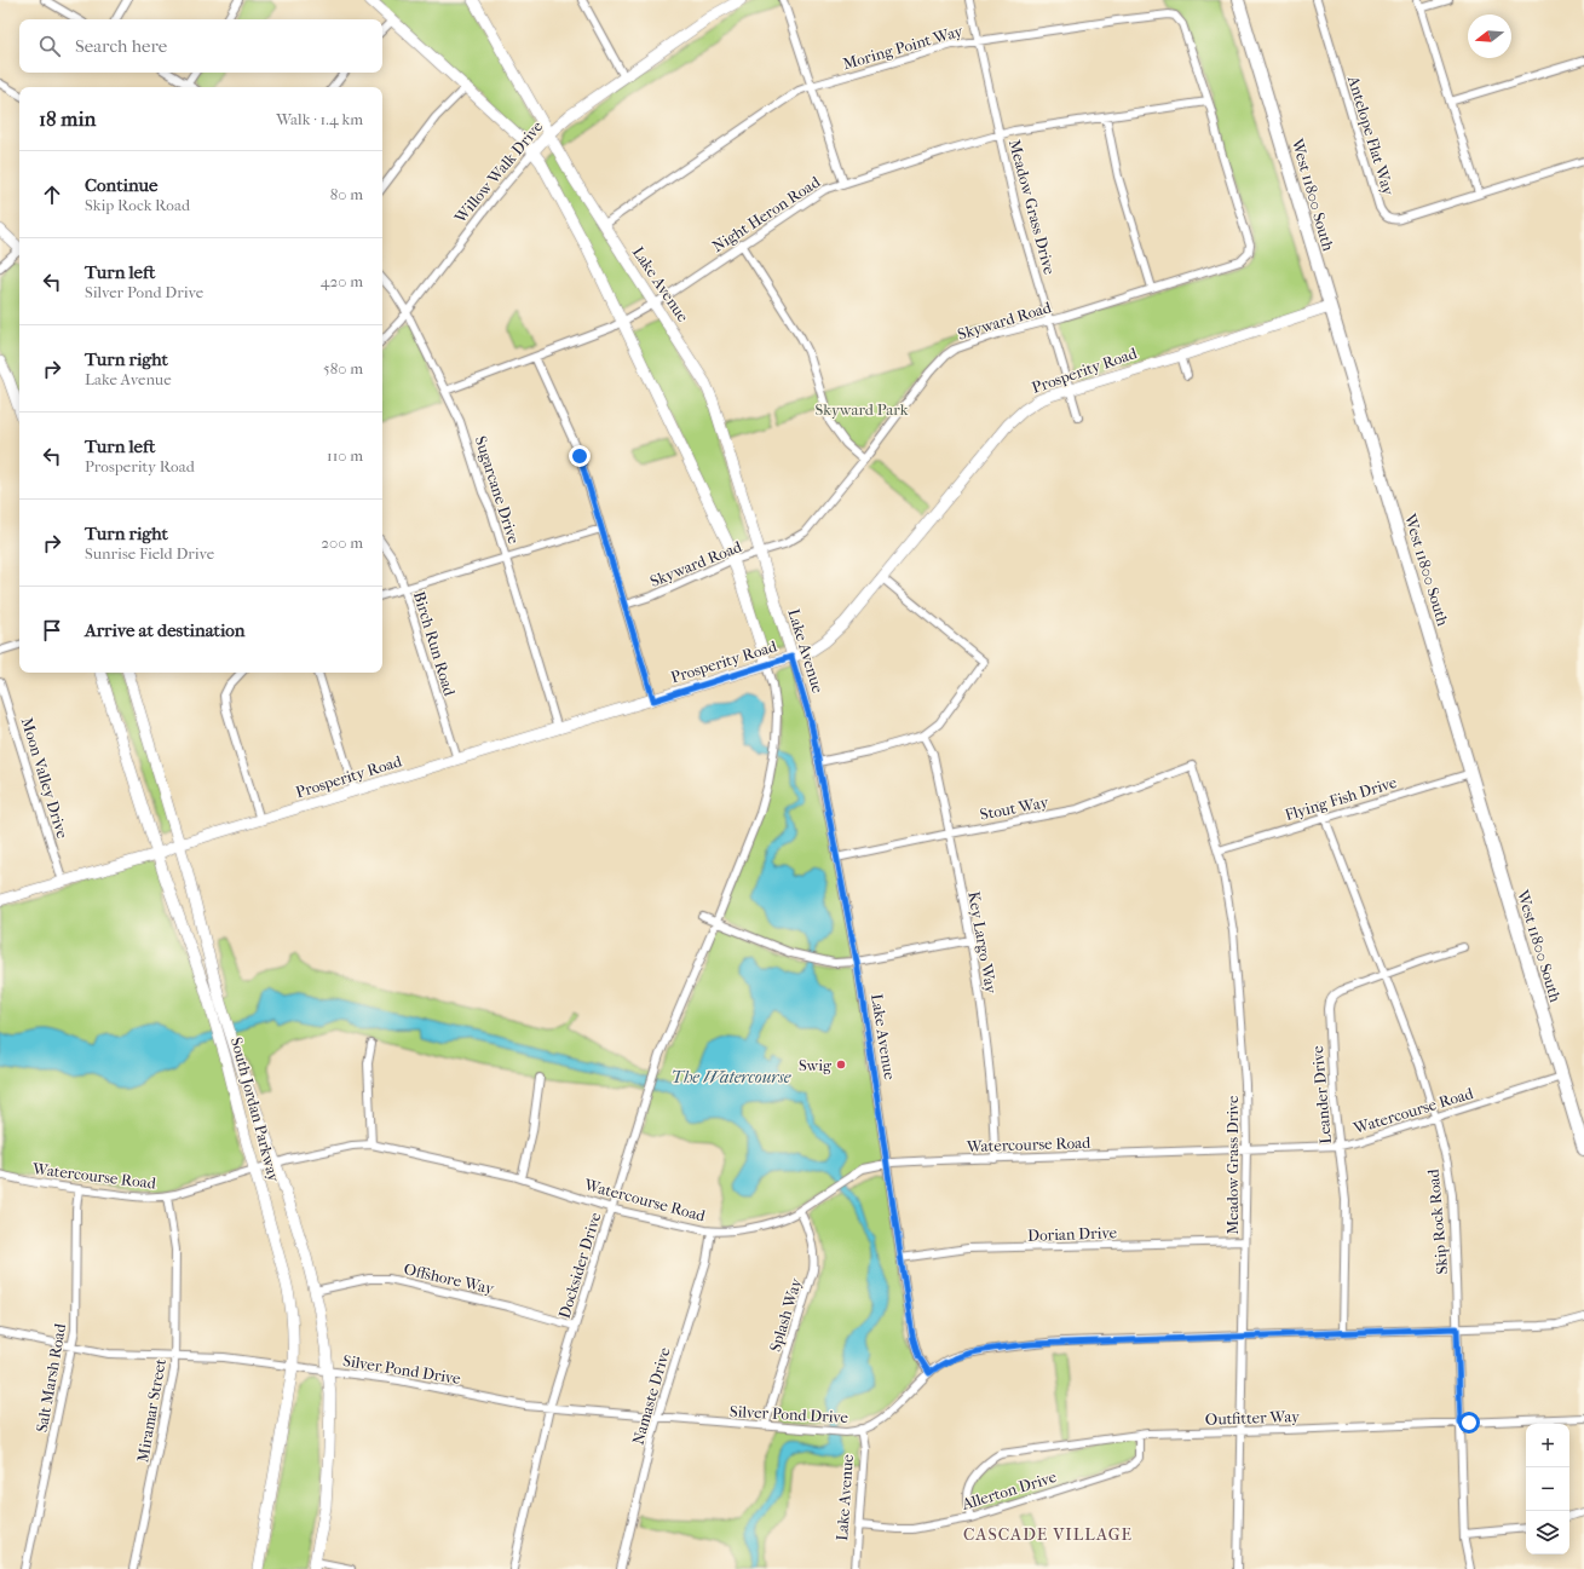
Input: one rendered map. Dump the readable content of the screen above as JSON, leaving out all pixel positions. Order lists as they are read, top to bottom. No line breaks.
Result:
{"streets":{"main road":["West 11800 South"],"street":["Moring Point Way","Antelope Flat Way","Willow Walk Drive","Meadow Grass Drive","Night Heron Road","Lake Avenue","Skyward Road","Prosperity Road","Sugarcane Drive","Birch Run Road","Moon Valley Drive","Flying Fish Drive","Stout Way","Key Largo Way","Leander Drive","South Jordan Parkway","Watercourse Road","Skip Rock Road","Dorian Drive","Docksider Drive","Offshore Way","Splash Way","Silver Pond Drive","Salt Marsh Road","Namaste Drive","Miramar Street","Outfitter Way","Allerton Drive"]},"crossings":[["Moring Point Way","Meadow Grass Drive"],["Moring Point Way","Night Heron Road"],["Moring Point Way","Lake Avenue"],["Moring Point Way","Skyward Road"],["Willow Walk Drive","Lake Avenue"],["Willow Walk Drive","Sugarcane Drive"],["West 11800 South","Prosperity Road"],["West 11800 South","Flying Fish Drive"],["West 11800 South","Watercourse Road"],["Meadow Grass Drive","Night Heron Road"],["Meadow Grass Drive","Skyward Road"],["Meadow Grass Drive","Prosperity Road"],["Meadow Grass Drive","Flying Fish Drive"],["Meadow Grass Drive","Stout Way"],["Meadow Grass Drive","Watercourse Road"],["Meadow Grass Drive","Dorian Drive"],["Meadow Grass Drive","Silver Pond Drive"],["Meadow Grass Drive","Outfitter Way"],["Night Heron Road","Lake Avenue"],["Night Heron Road","Sugarcane Drive"],["Lake Avenue","Skyward Road"],["Lake Avenue","Prosperity Road"],["Lake Avenue","Stout Way"],["Lake Avenue","Watercourse Road"],["Lake Avenue","Dorian Drive"],["Lake Avenue","Silver Pond Drive"],["Lake Avenue","Allerton Drive"],["Prosperity Road","Sugarcane Drive"],["Prosperity Road","Birch Run Road"],["Prosperity Road","Moon Valley Drive"],["Prosperity Road","South Jordan Parkway"],["Flying Fish Drive","Skip Rock Road"],["Stout Way","Key Largo Way"],["Key Largo Way","Watercourse Road"],["Leander Drive","Watercourse Road"],["Leander Drive","Skip Rock Road"],["Leander Drive","Silver Pond Drive"],["South Jordan Parkway","Watercourse Road"],["South Jordan Parkway","Offshore Way"],["South Jordan Parkway","Silver Pond Drive"],["Watercourse Road","Skip Rock Road"],["Watercourse Road","Docksider Drive"],["Watercourse Road","Splash Way"],["Watercourse Road","Salt Marsh Road"],["Watercourse Road","Namaste Drive"],["Watercourse Road","Miramar Street"],["Skip Rock Road","Silver Pond Drive"],["Skip Rock Road","Outfitter Way"],["Docksider Drive","Offshore Way"],["Docksider Drive","Silver Pond Drive"],["Splash Way","Silver Pond Drive"],["Silver Pond Drive","Salt Marsh Road"],["Silver Pond Drive","Namaste Drive"],["Silver Pond Drive","Miramar Street"],["Outfitter Way","Allerton Drive"]],"districts":["CASCADE VILLAGE"],"water":["The Watercourse"],"parks":["Skyward Park"],"places":["Swig"],"north":"left","page":{"search":"Search here","heading":["18 min","Walk · 1.4 km"],"list":[["Continue","Skip Rock Road","80 m"],["Turn left","Silver Pond Drive","420 m"],["Turn right","Lake Avenue","580 m"],["Turn left","Prosperity Road","110 m"],["Turn right","Sunrise Field Drive","200 m"],"Arrive at destination"],"map_buttons":["+","−"]}}
